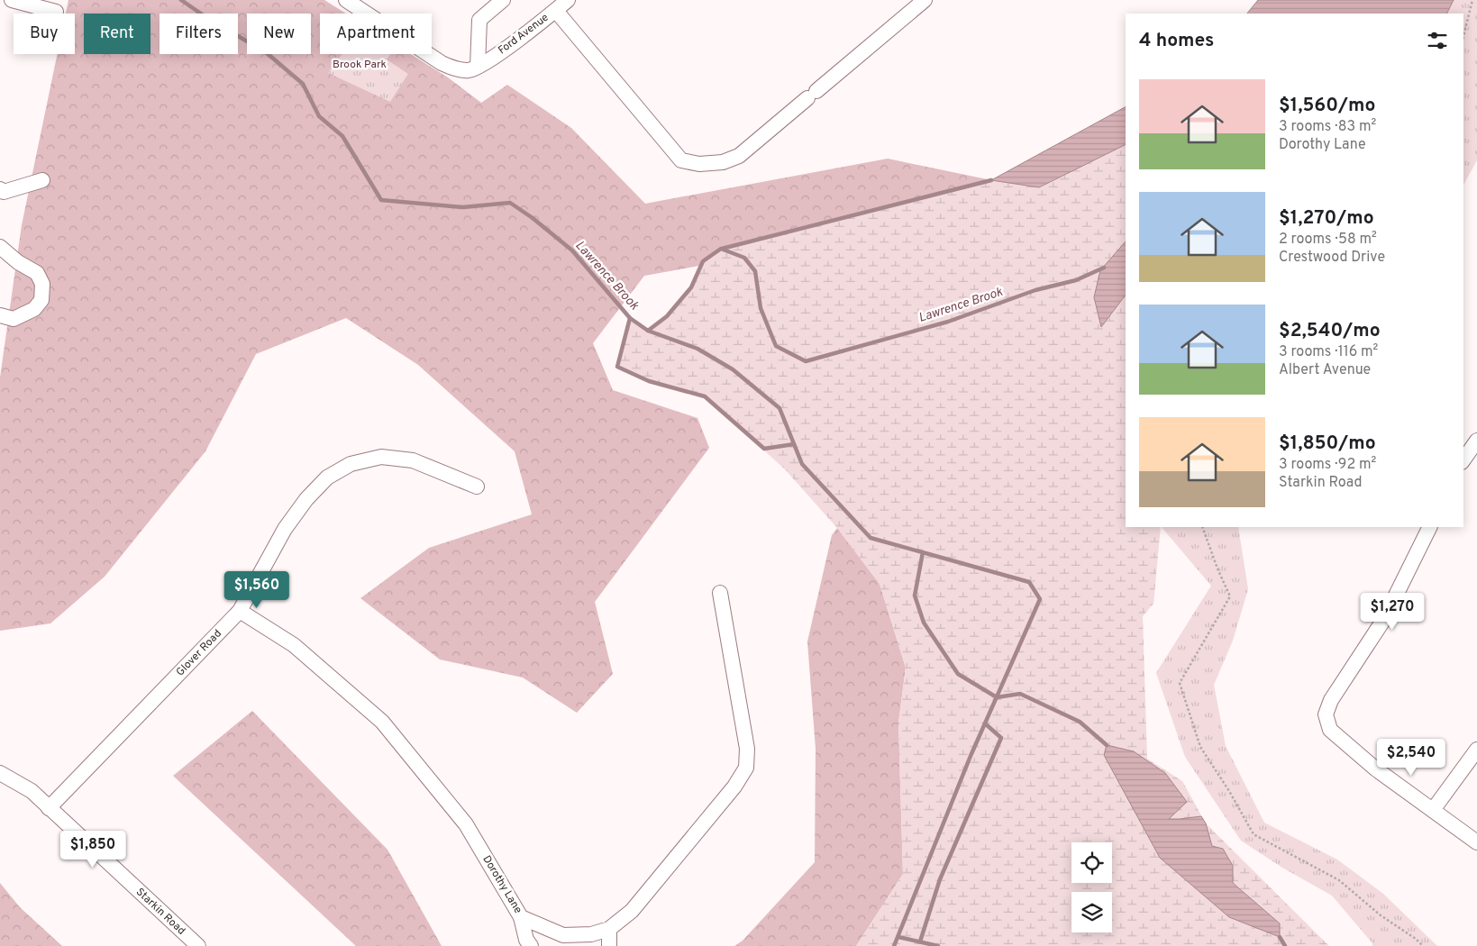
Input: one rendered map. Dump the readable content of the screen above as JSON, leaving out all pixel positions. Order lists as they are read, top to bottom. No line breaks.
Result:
{"streets":{"street":["Ford Avenue","Glover Road","Dorothy Lane","Starkin Road"]},"crossings":[["Glover Road","Dorothy Lane"],["Glover Road","Starkin Road"]],"water":["Lawrence Brook"],"parks":["Brook Park"],"page":{"chip":["Buy","Rent","Filters","New","Apartment"],"heading":"4 homes","list":[{"name":"$1,560/mo","note":"3 rooms · 83 m² · Dorothy Lane"},{"name":"$1,270/mo","note":"2 rooms · 58 m² · Crestwood Drive"},{"name":"$2,540/mo","note":"3 rooms · 116 m² · Albert Avenue"},{"name":"$1,850/mo","note":"3 rooms · 92 m² · Starkin Road"}],"price":["$1,560","$1,270","$2,540","$1,850"]}}
